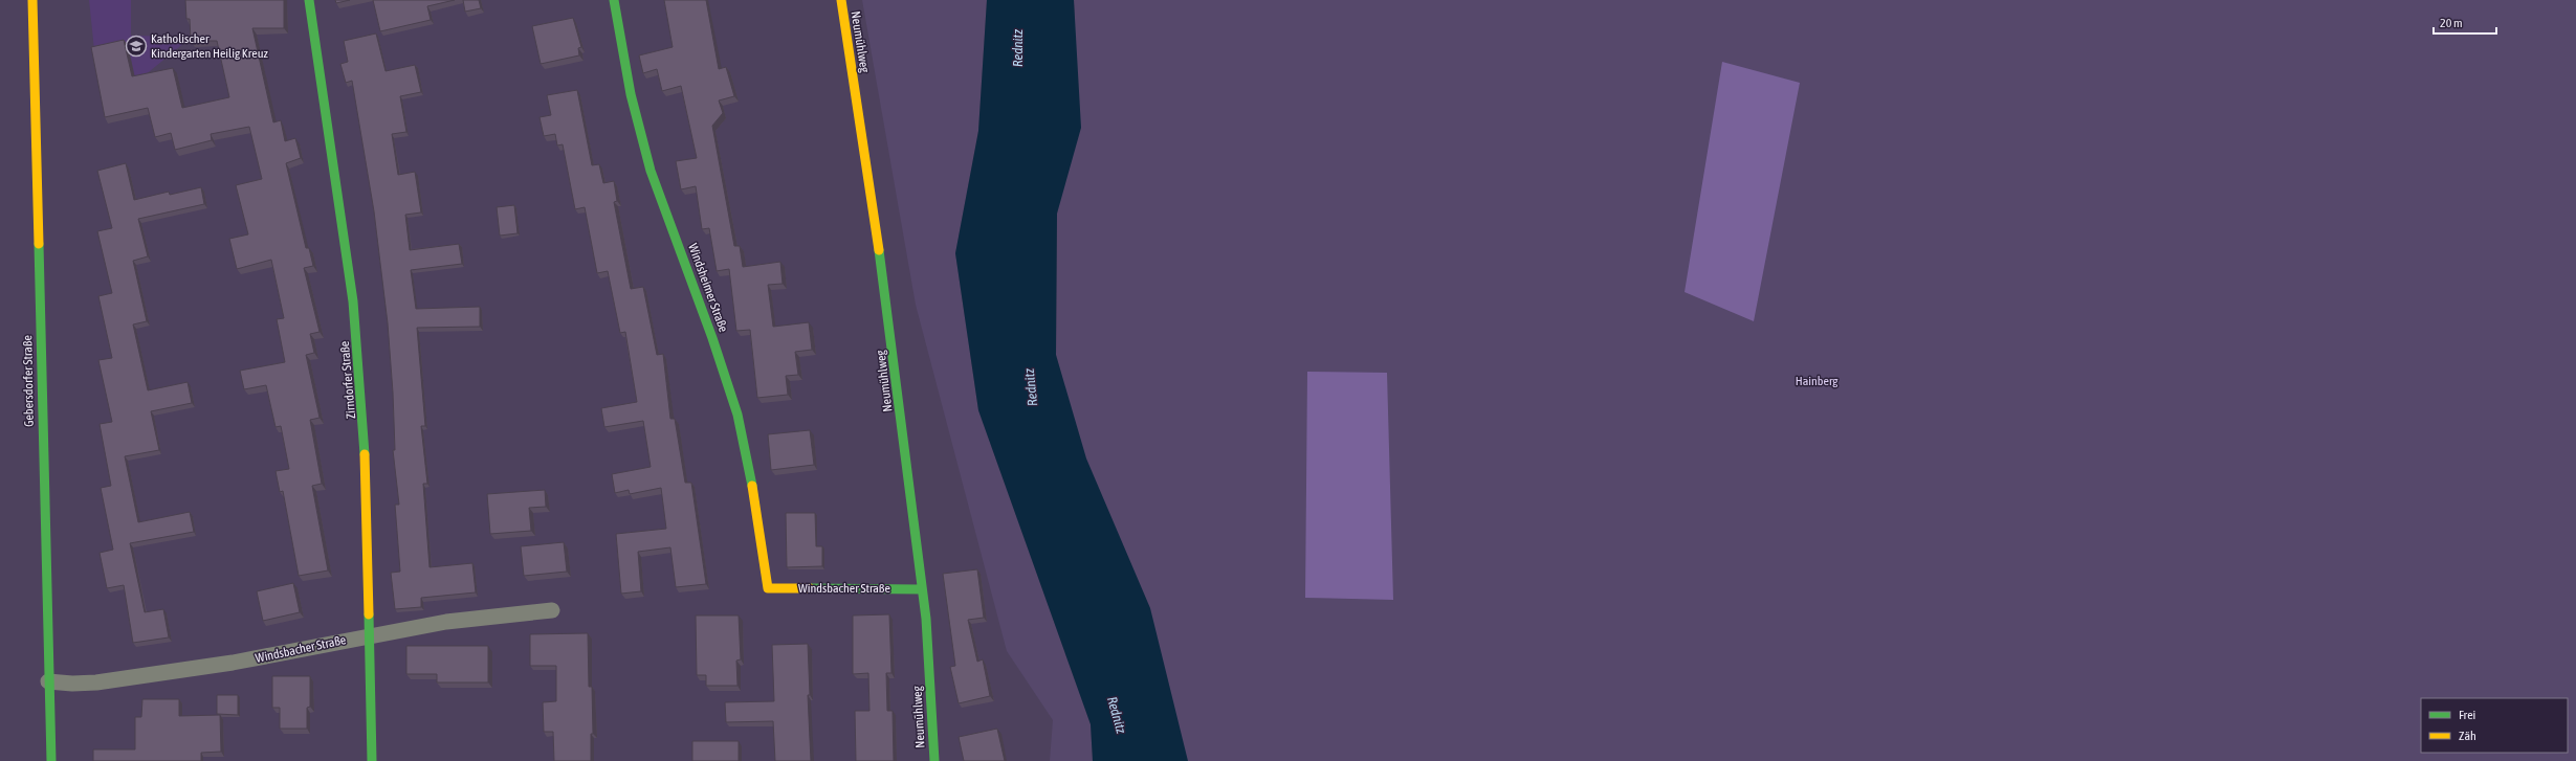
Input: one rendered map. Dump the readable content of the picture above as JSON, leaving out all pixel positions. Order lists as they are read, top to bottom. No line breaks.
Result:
{"streets":{"street":["Neumühlweg","Windsheimer Straße","Zirndorfer Straße","Gebersdorfer Straße","Windsbacher Straße"]},"crossings":[["Neumühlweg","Windsbacher Straße"],["Windsheimer Straße","Windsbacher Straße"],["Zirndorfer Straße","Windsbacher Straße"],["Gebersdorfer Straße","Windsbacher Straße"]],"water":["Rednitz"],"parks":["Hainberg"],"places":{"school or university":["Katholischer Kindergarten Heilig Kreuz"]},"legend":["Frei","Zäh"],"scale_bar":"20 m"}
